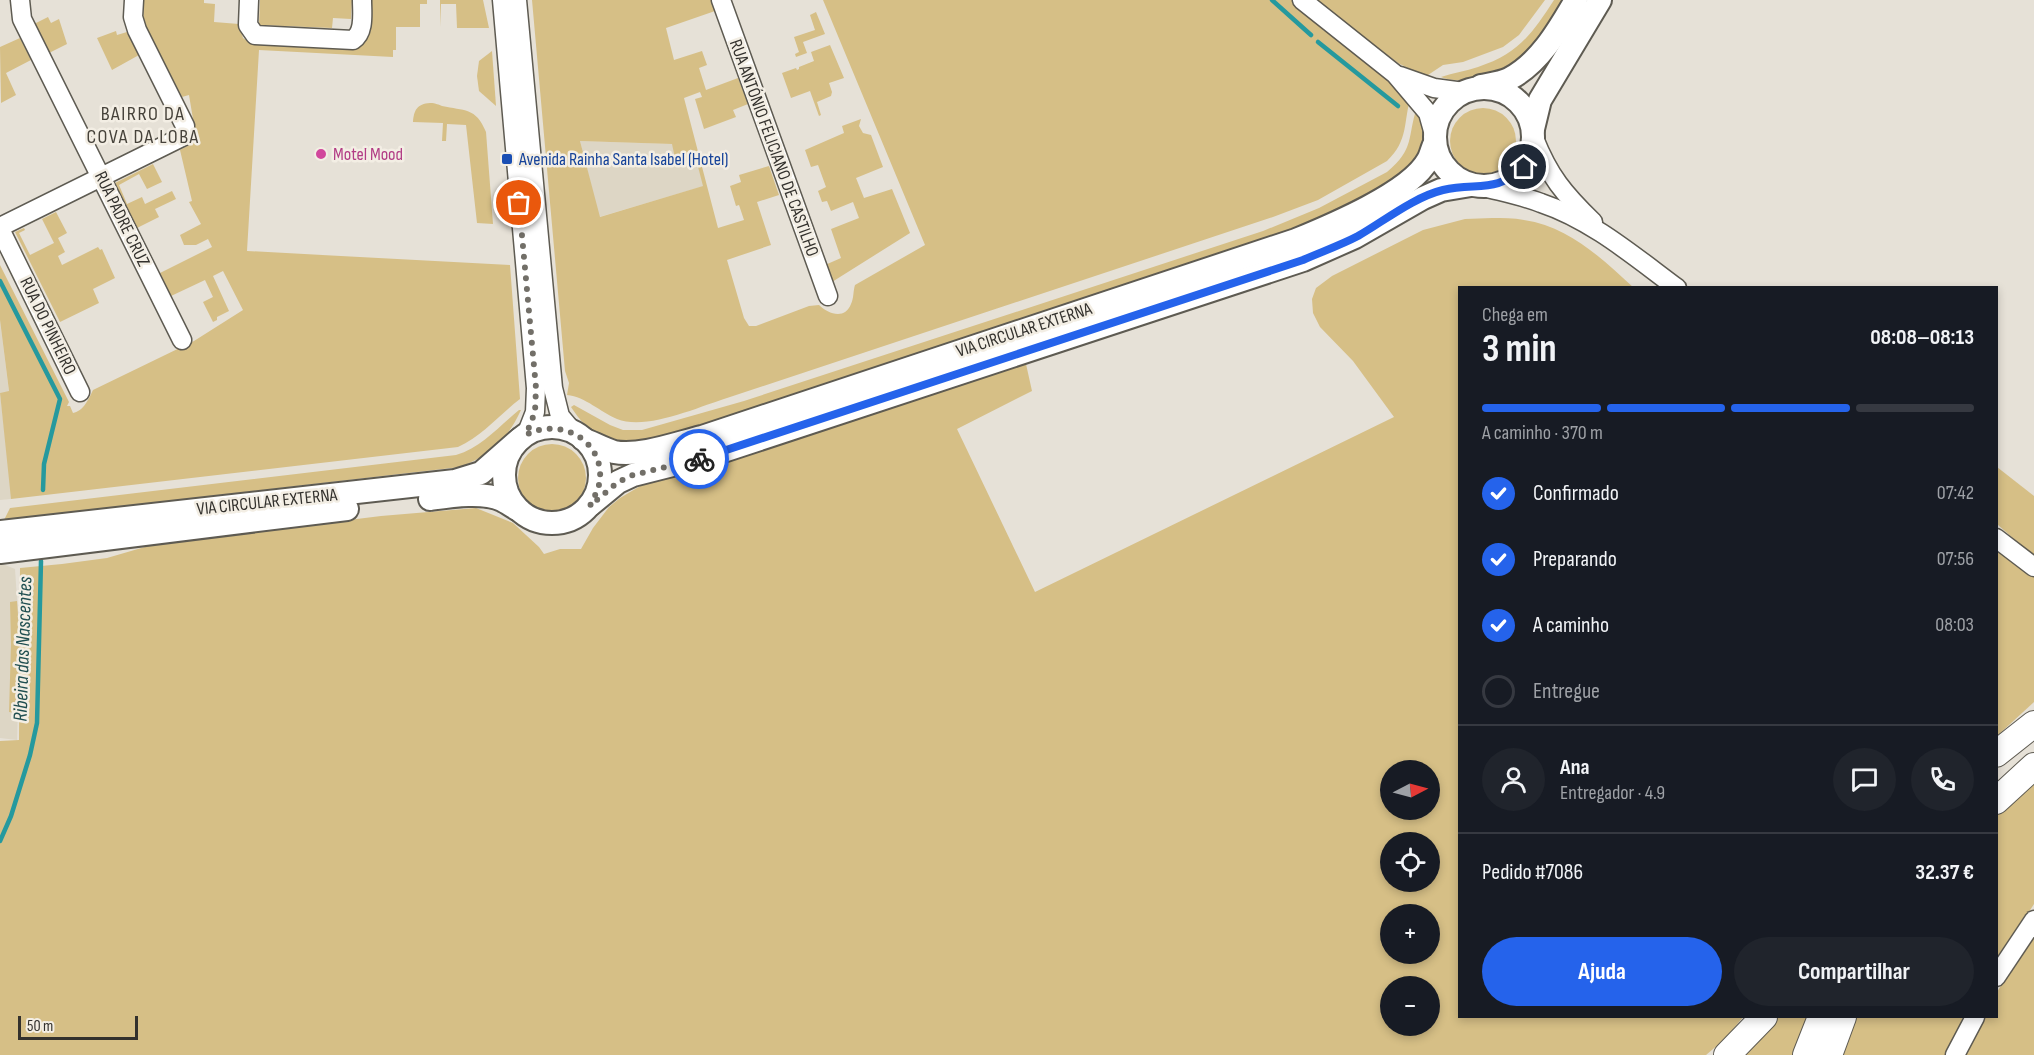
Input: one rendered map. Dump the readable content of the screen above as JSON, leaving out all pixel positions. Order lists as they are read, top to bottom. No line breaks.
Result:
{"streets":{"main road":["VIA CIRCULAR EXTERNA"],"street":["RUA ANTÓNIO FELICIANO DE CASTILHO","RUA PADRE CRUZ","RUA DO PINHEIRO"]},"districts":["BAIRRO DA COVA DA LOBA"],"water":["Ribeira das Nascentes"],"places":{"other":["Motel Mood"],"transit":["Avenida Rainha Santa Isabel (Hotel)"]},"scale_bar":"50 m","north":"right","page":{"heading":["3 min","Chega em","08:08–08:13"],"panel":["Ana","Entregador · 4.9","Pedido #7086","32.37 €"],"bar":"A caminho · 370 m","list":[["Confirmado","07:42"],["Preparando","07:56"],["A caminho","08:03"],"Entregue"],"map_buttons":["+","−"],"buttons":["Ajuda","Compartilhar"],"scale":"50 m"}}
